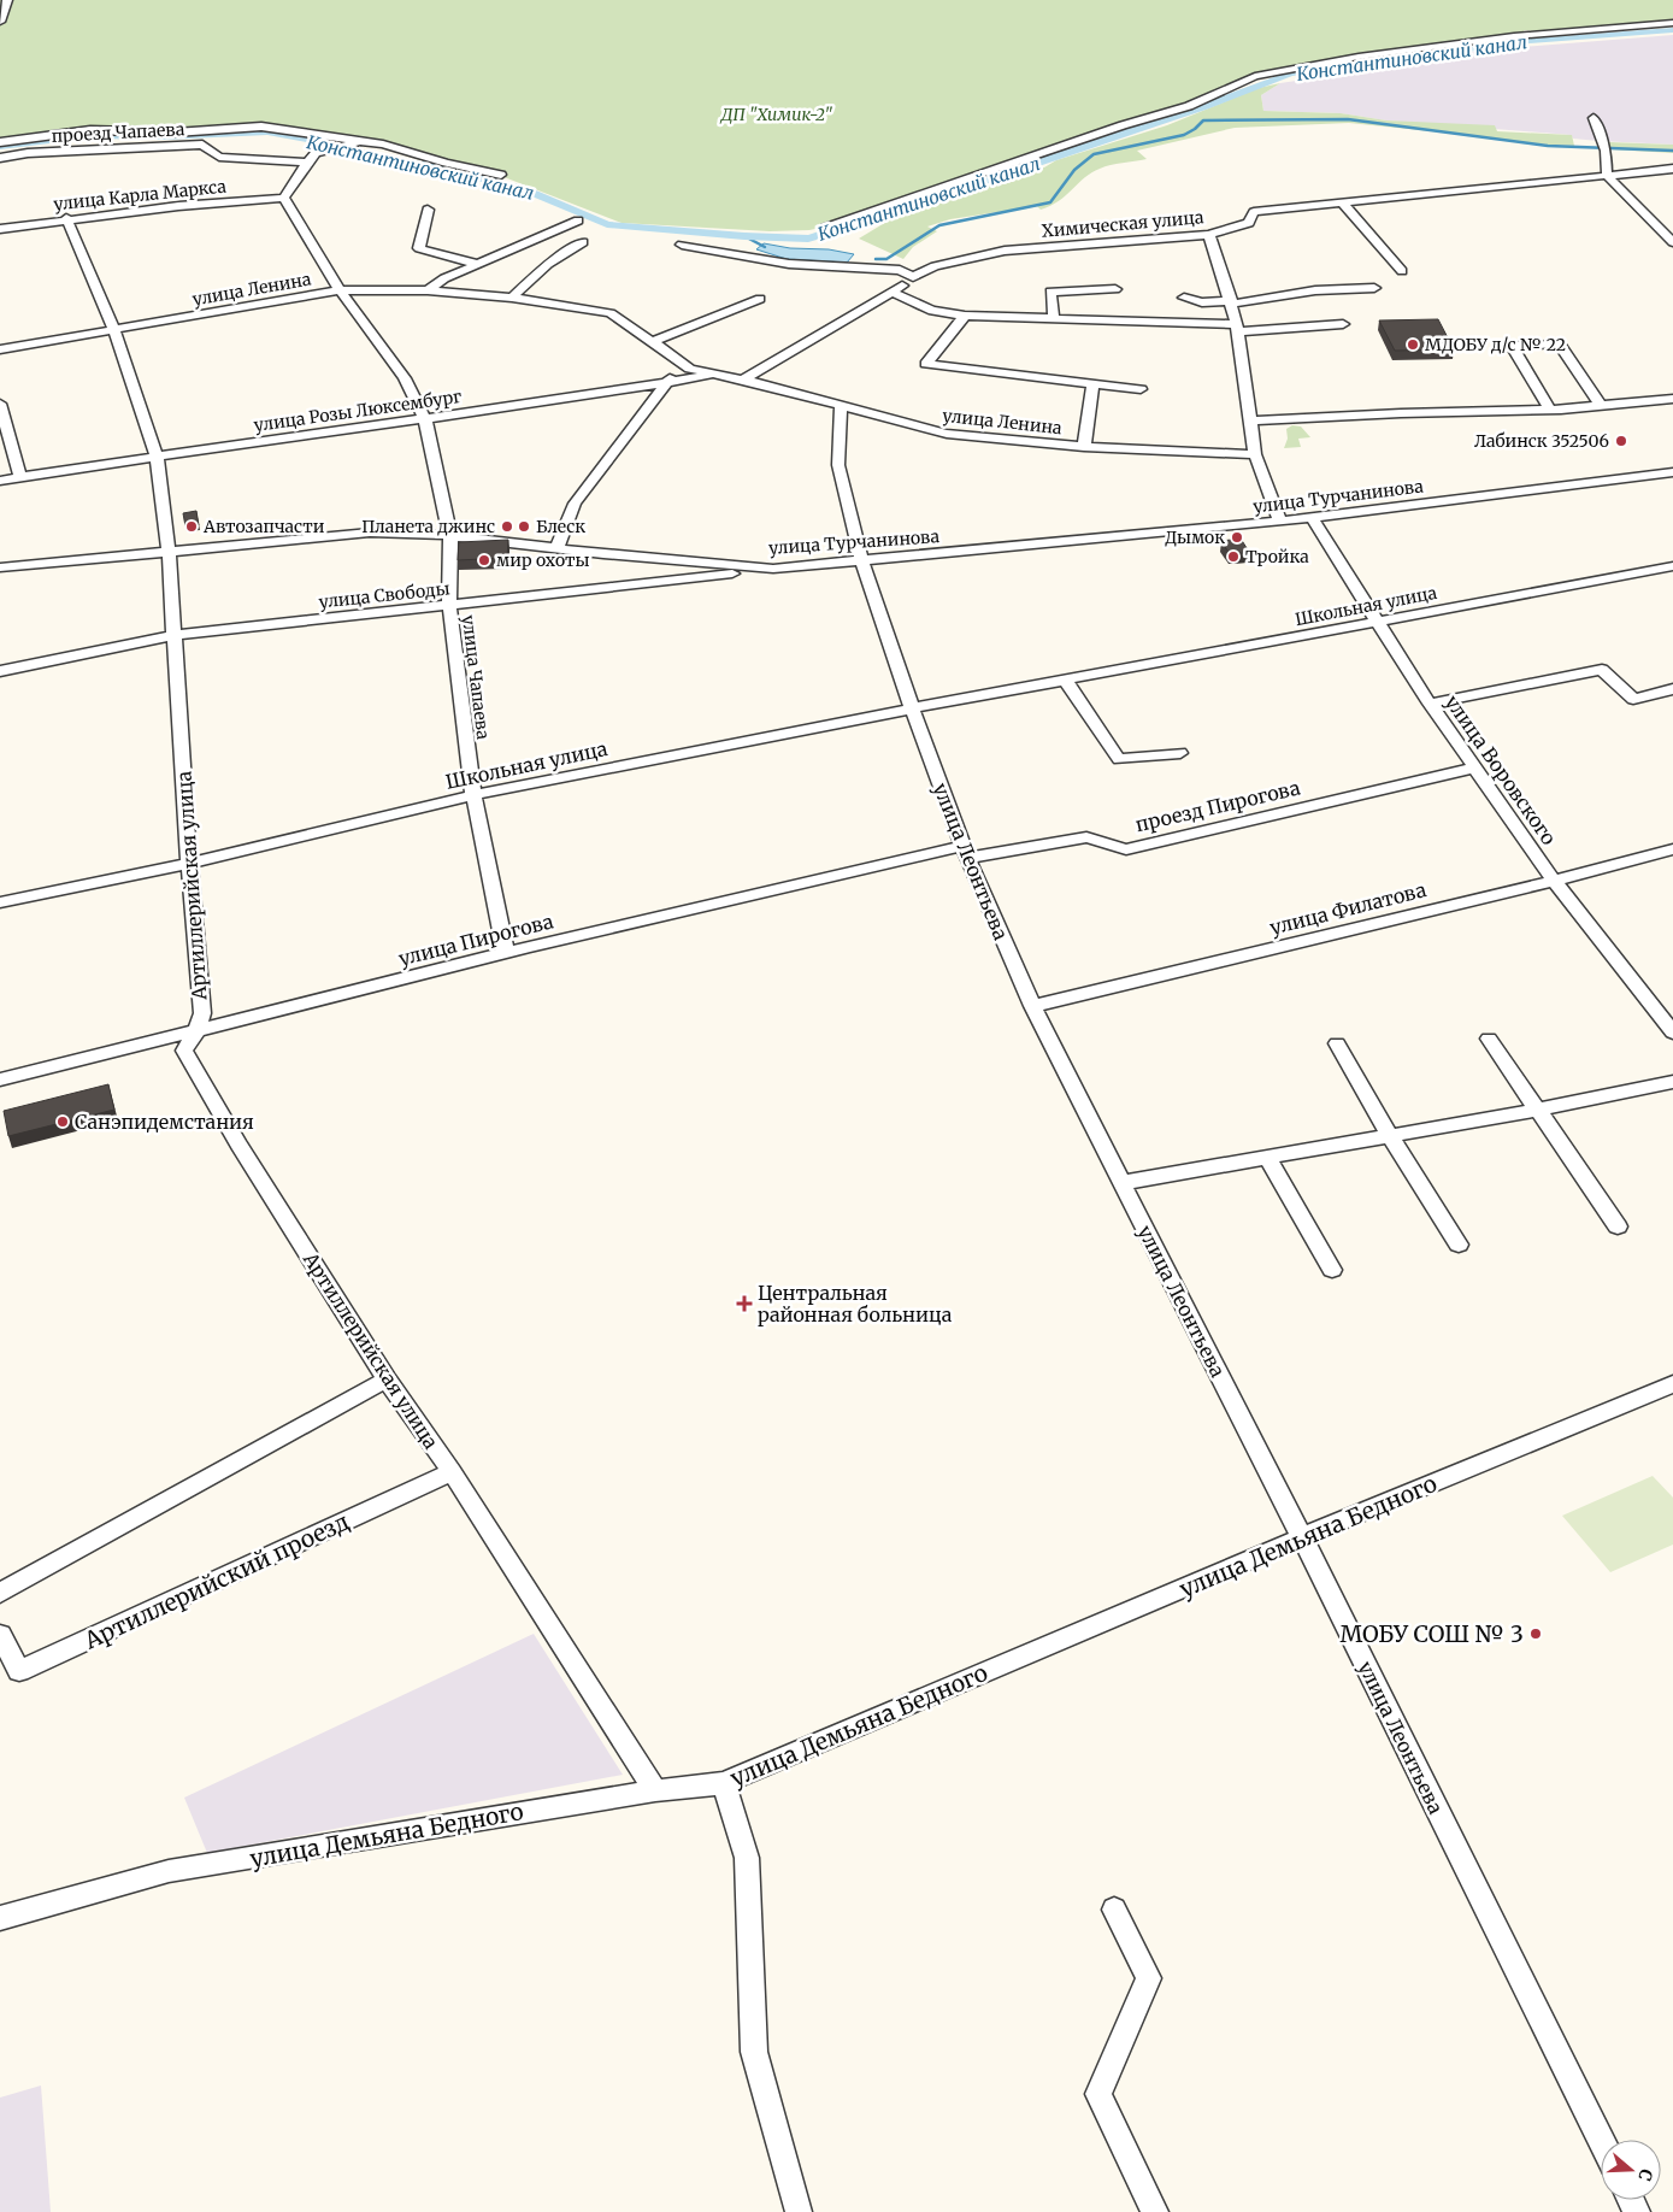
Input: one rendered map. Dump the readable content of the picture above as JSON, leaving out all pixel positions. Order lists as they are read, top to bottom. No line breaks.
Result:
{"streets":{"street":["проезд Чапаева","улица Карла Маркса","Химическая улица","улица Ленина","улица Розы Люксембург","улица Турчанинова","улица Свободы","Школьная улица","улица Чапаева","улица Воровского","проезд Пирогова","улица Леонтьева","Артиллерийская улица","улица Филатова","улица Пирогова","улица Демьяна Бедного","Артиллерийский проезд"]},"crossings":[["улица Карла Маркса","улица Чапаева"],["улица Карла Маркса","Артиллерийская улица"],["Химическая улица","улица Ленина"],["улица Ленина","улица Розы Люксембург"],["улица Ленина","улица Чапаева"],["улица Ленина","улица Леонтьева"],["улица Ленина","Артиллерийская улица"],["улица Розы Люксембург","улица Чапаева"],["улица Розы Люксембург","Артиллерийская улица"],["улица Турчанинова","улица Свободы"],["улица Турчанинова","улица Чапаева"],["улица Турчанинова","улица Воровского"],["улица Турчанинова","улица Леонтьева"],["улица Турчанинова","Артиллерийская улица"],["улица Свободы","улица Чапаева"],["улица Свободы","Артиллерийская улица"],["Школьная улица","улица Чапаева"],["Школьная улица","улица Воровского"],["Школьная улица","улица Леонтьева"],["Школьная улица","Артиллерийская улица"],["улица Чапаева","улица Пирогова"],["улица Воровского","проезд Пирогова"],["улица Воровского","улица Филатова"],["проезд Пирогова","улица Леонтьева"],["проезд Пирогова","улица Пирогова"],["улица Леонтьева","улица Филатова"],["улица Леонтьева","улица Пирогова"],["улица Леонтьева","улица Демьяна Бедного"],["Артиллерийская улица","улица Пирогова"],["Артиллерийская улица","улица Демьяна Бедного"],["Артиллерийская улица","Артиллерийский проезд"]],"water":["Константиновский канал"],"parks":["ДП \"Химик-2\""],"places":{"other":["МДОБУ д/с № 22","Лабинск 352506","Автозапчасти","Планета джинс","Блеск","Дымок","Тройка","мир охоты","Санэпидемстания","МОБУ СОШ № 3"],"health":["Центральная районная больница"]},"north":"right"}
